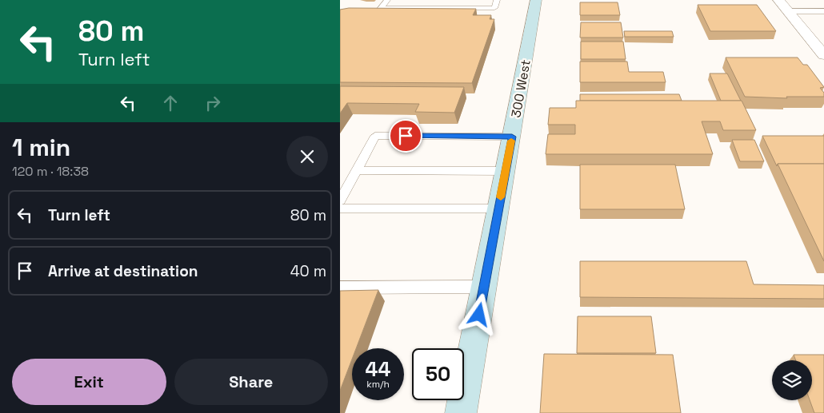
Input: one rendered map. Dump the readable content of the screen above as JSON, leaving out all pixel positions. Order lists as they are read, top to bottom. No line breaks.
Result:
{"streets":{"main road":["300 West"]},"page":{"turn":["80 m","Turn left"],"heading":["1 min","120 m · 18:38"],"list":[{"name":"Turn left","value":"80 m"},{"name":"Arrive at destination","value":"40 m"}],"speed":"44 km/h","limit":"50","buttons":["Exit","Share"]}}
